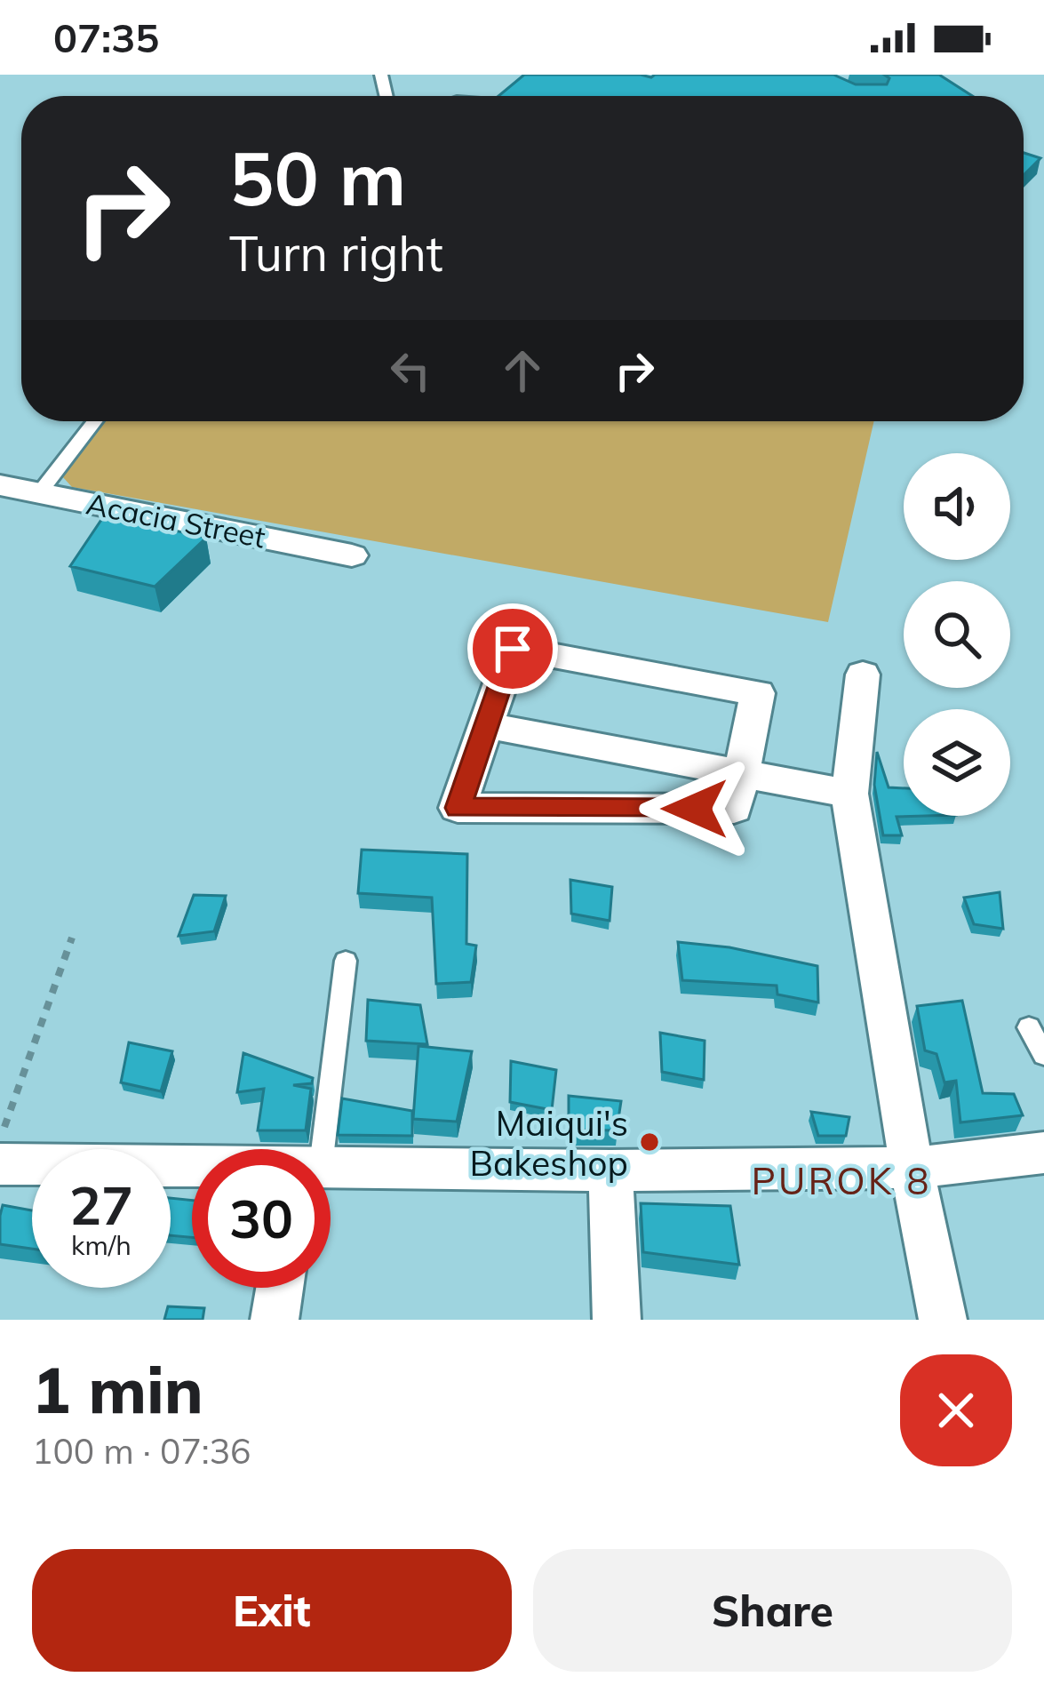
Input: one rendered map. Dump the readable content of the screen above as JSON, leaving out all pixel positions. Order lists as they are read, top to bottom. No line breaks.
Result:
{"streets":{"street":["Acacia Street"]},"districts":["PUROK 8"],"places":["Maiqui's Bakeshop"],"page":{"status":"07:35","turn":["50 m","Turn right"],"speed":"27 km/h","limit":"30","heading":["1 min","100 m · 07:36"],"buttons":["Exit","Share"]}}
